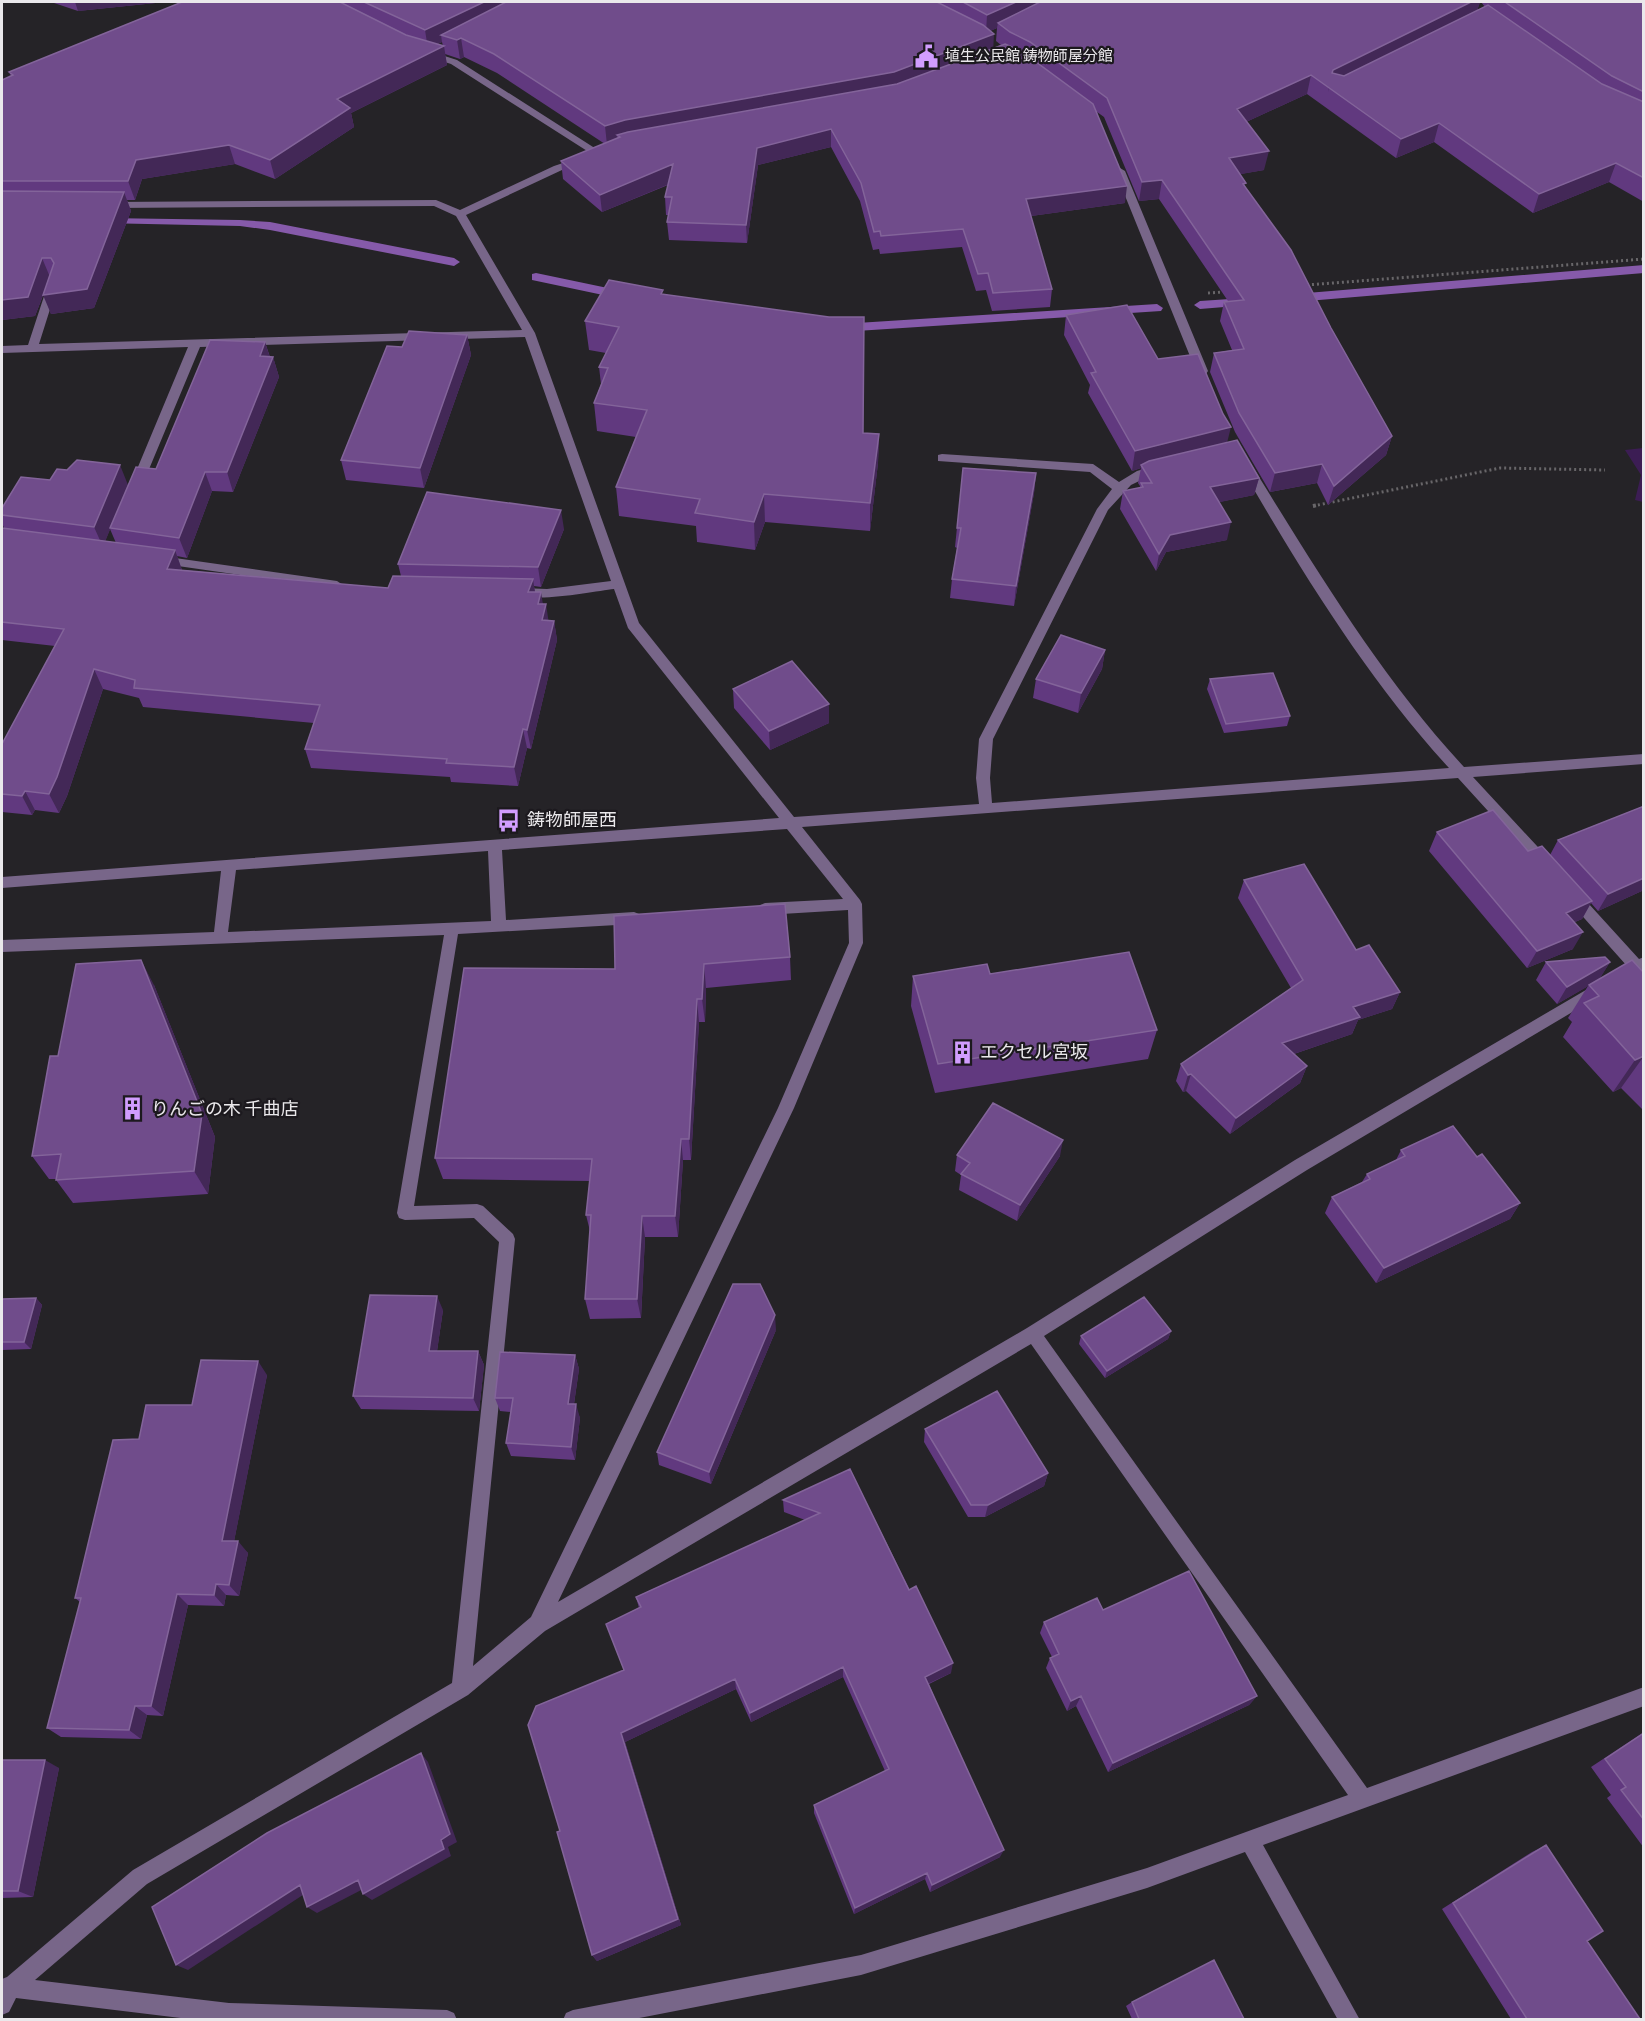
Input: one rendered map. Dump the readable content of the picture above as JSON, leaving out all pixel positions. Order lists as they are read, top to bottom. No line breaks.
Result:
{"places":{"public building":["埴生公民館 鋳物師屋分館"],"bus stop":["鋳物師屋西"],"building":["エクセル宮坂","りんごの木 千曲店"]}}
